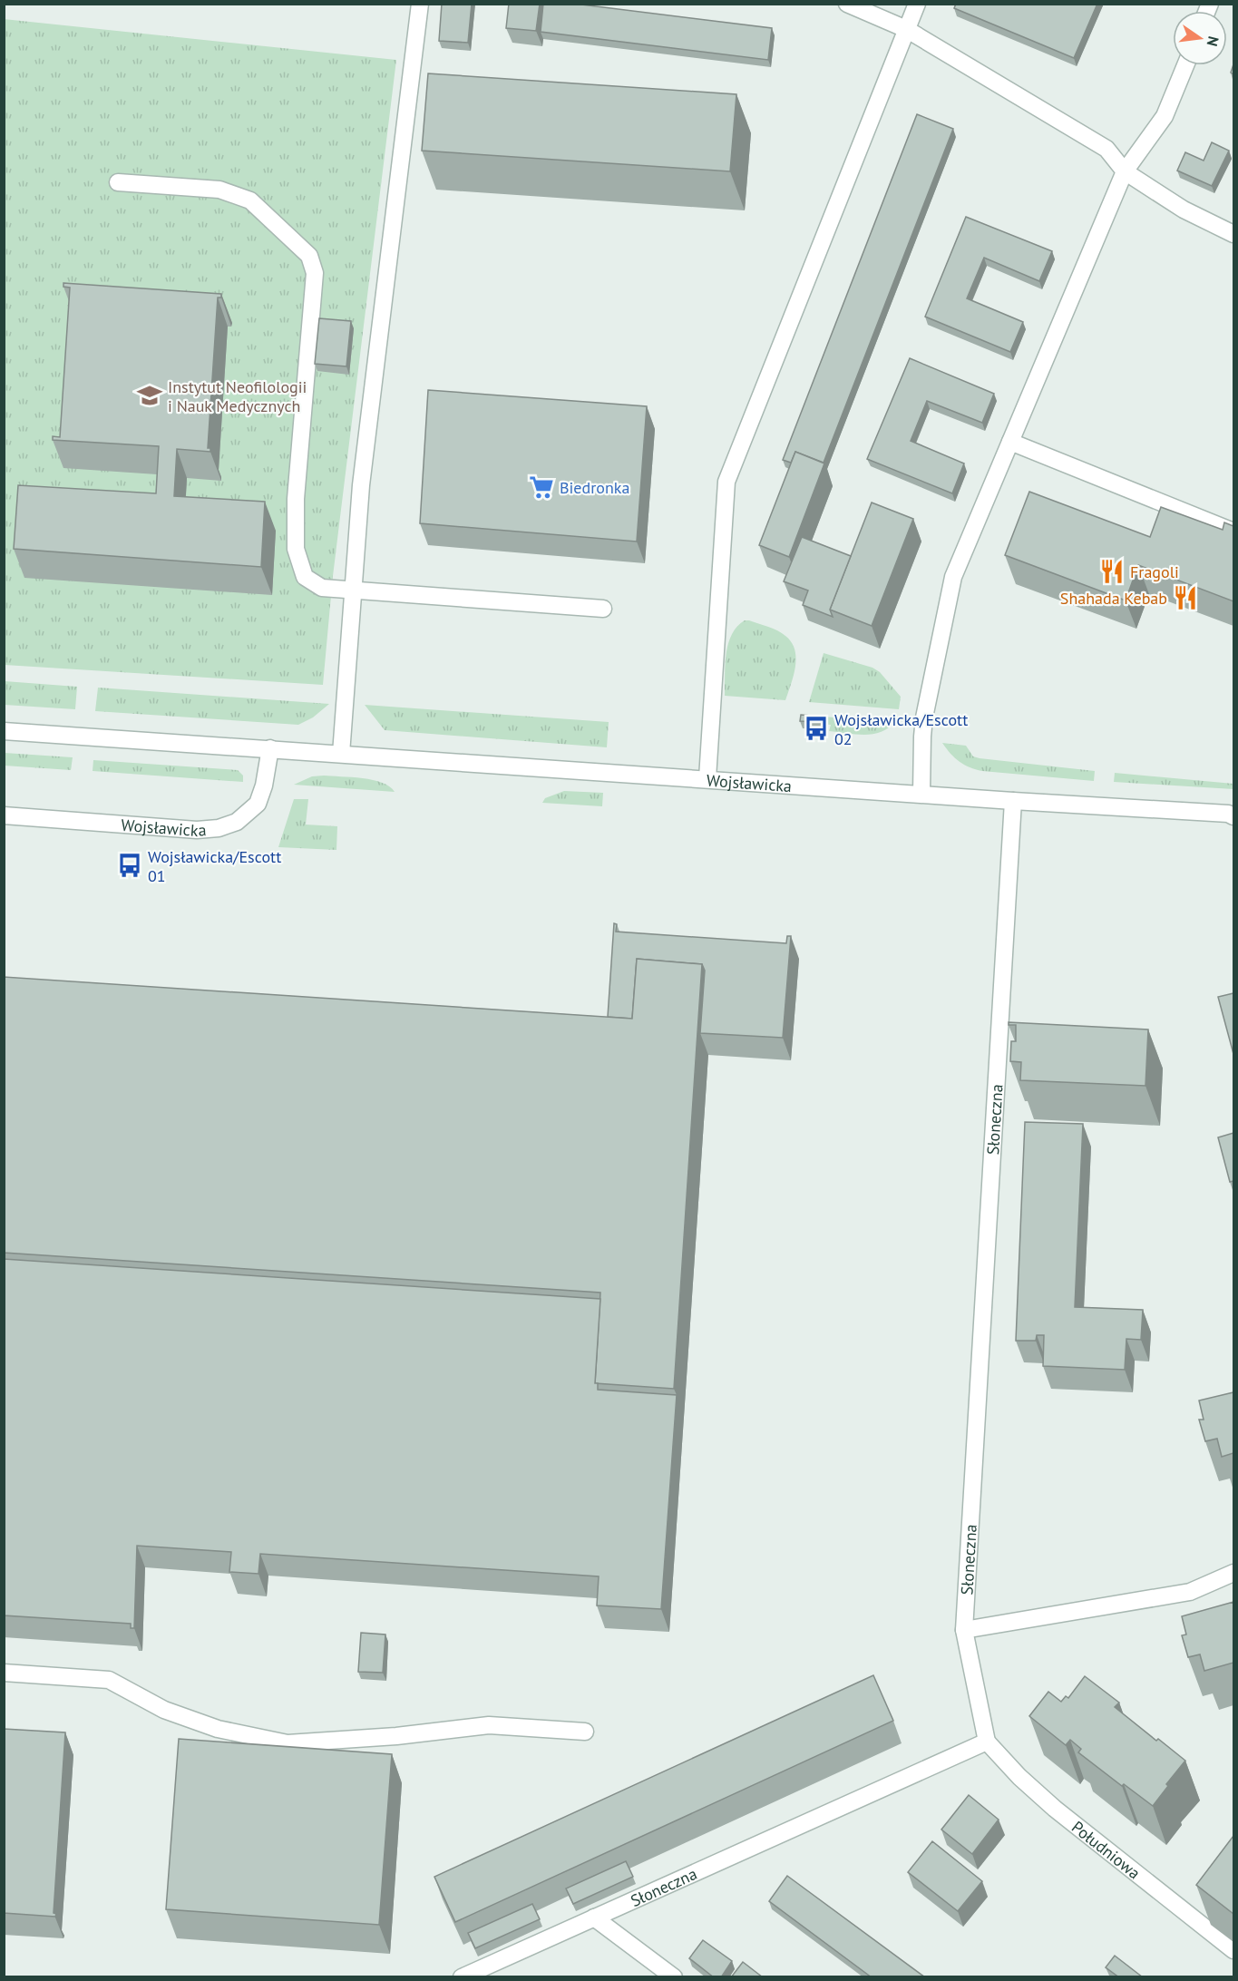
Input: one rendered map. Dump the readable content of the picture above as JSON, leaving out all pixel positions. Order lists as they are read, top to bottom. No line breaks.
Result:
{"streets":{"street":["Wojsławicka","Słoneczna","Południowa"]},"crossings":[["Wojsławicka","Słoneczna"],["Słoneczna","Południowa"]],"places":{"school or university":["Instytut Neofilologii i Nauk Medycznych"],"supermarket":["Biedronka"],"restaurant":["Fragoli","Shahada Kebab"],"bus stop":["Wojsławicka/Escott 02","Wojsławicka/Escott 01"]},"north":"right"}
